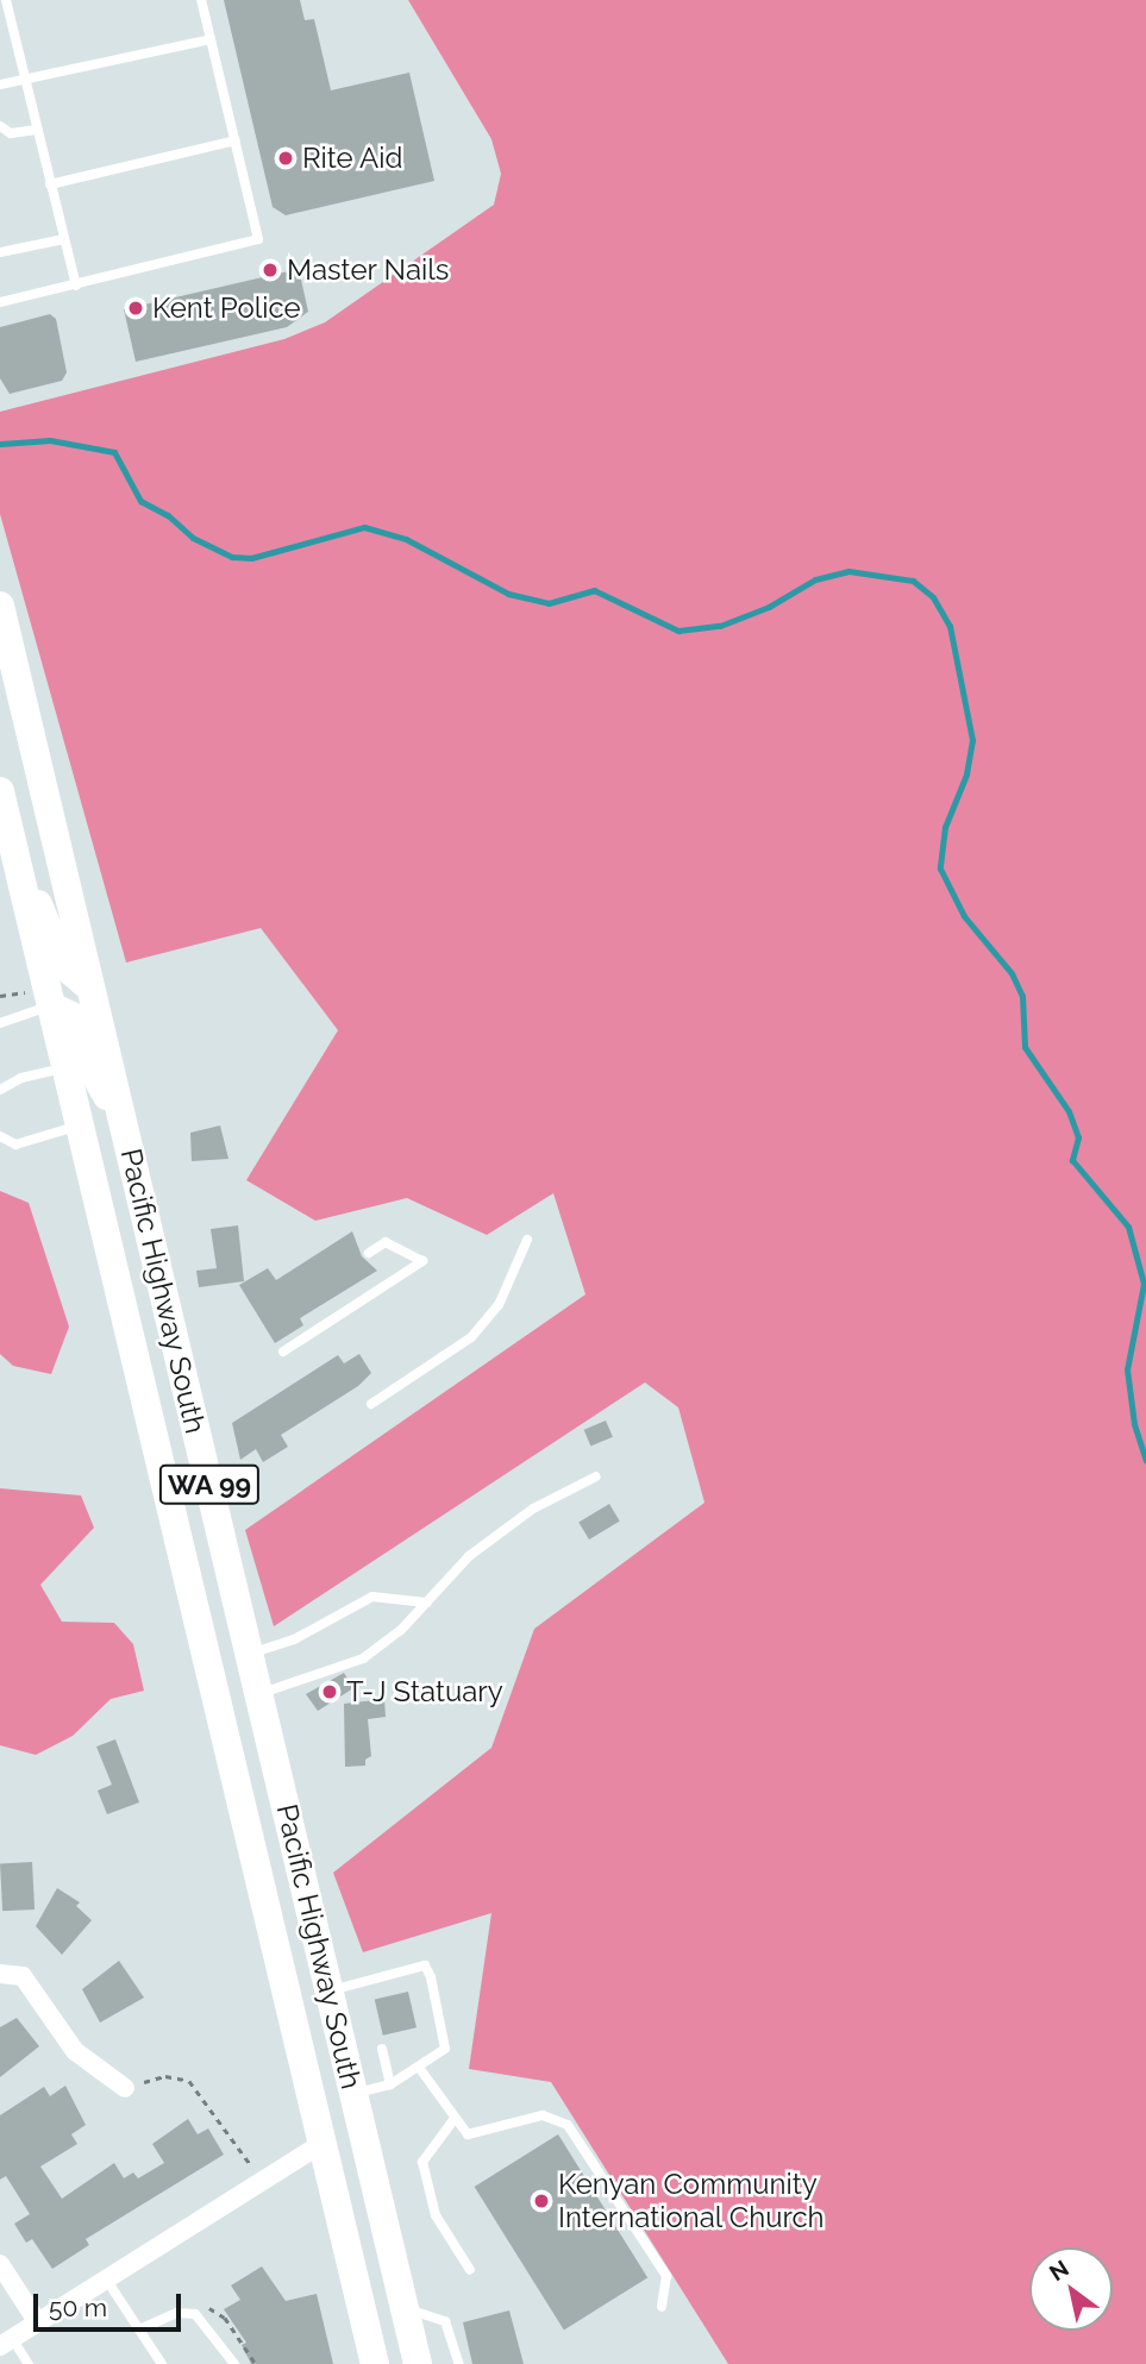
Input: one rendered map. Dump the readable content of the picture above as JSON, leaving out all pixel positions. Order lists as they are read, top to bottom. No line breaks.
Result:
{"streets":{"main road":["Pacific Highway South","WA 99"]},"places":["Rite Aid","Master Nails","Kent Police","T-J Statuary","Kenyan Community International Church"],"scale_bar":"50 m","north":"top left"}
